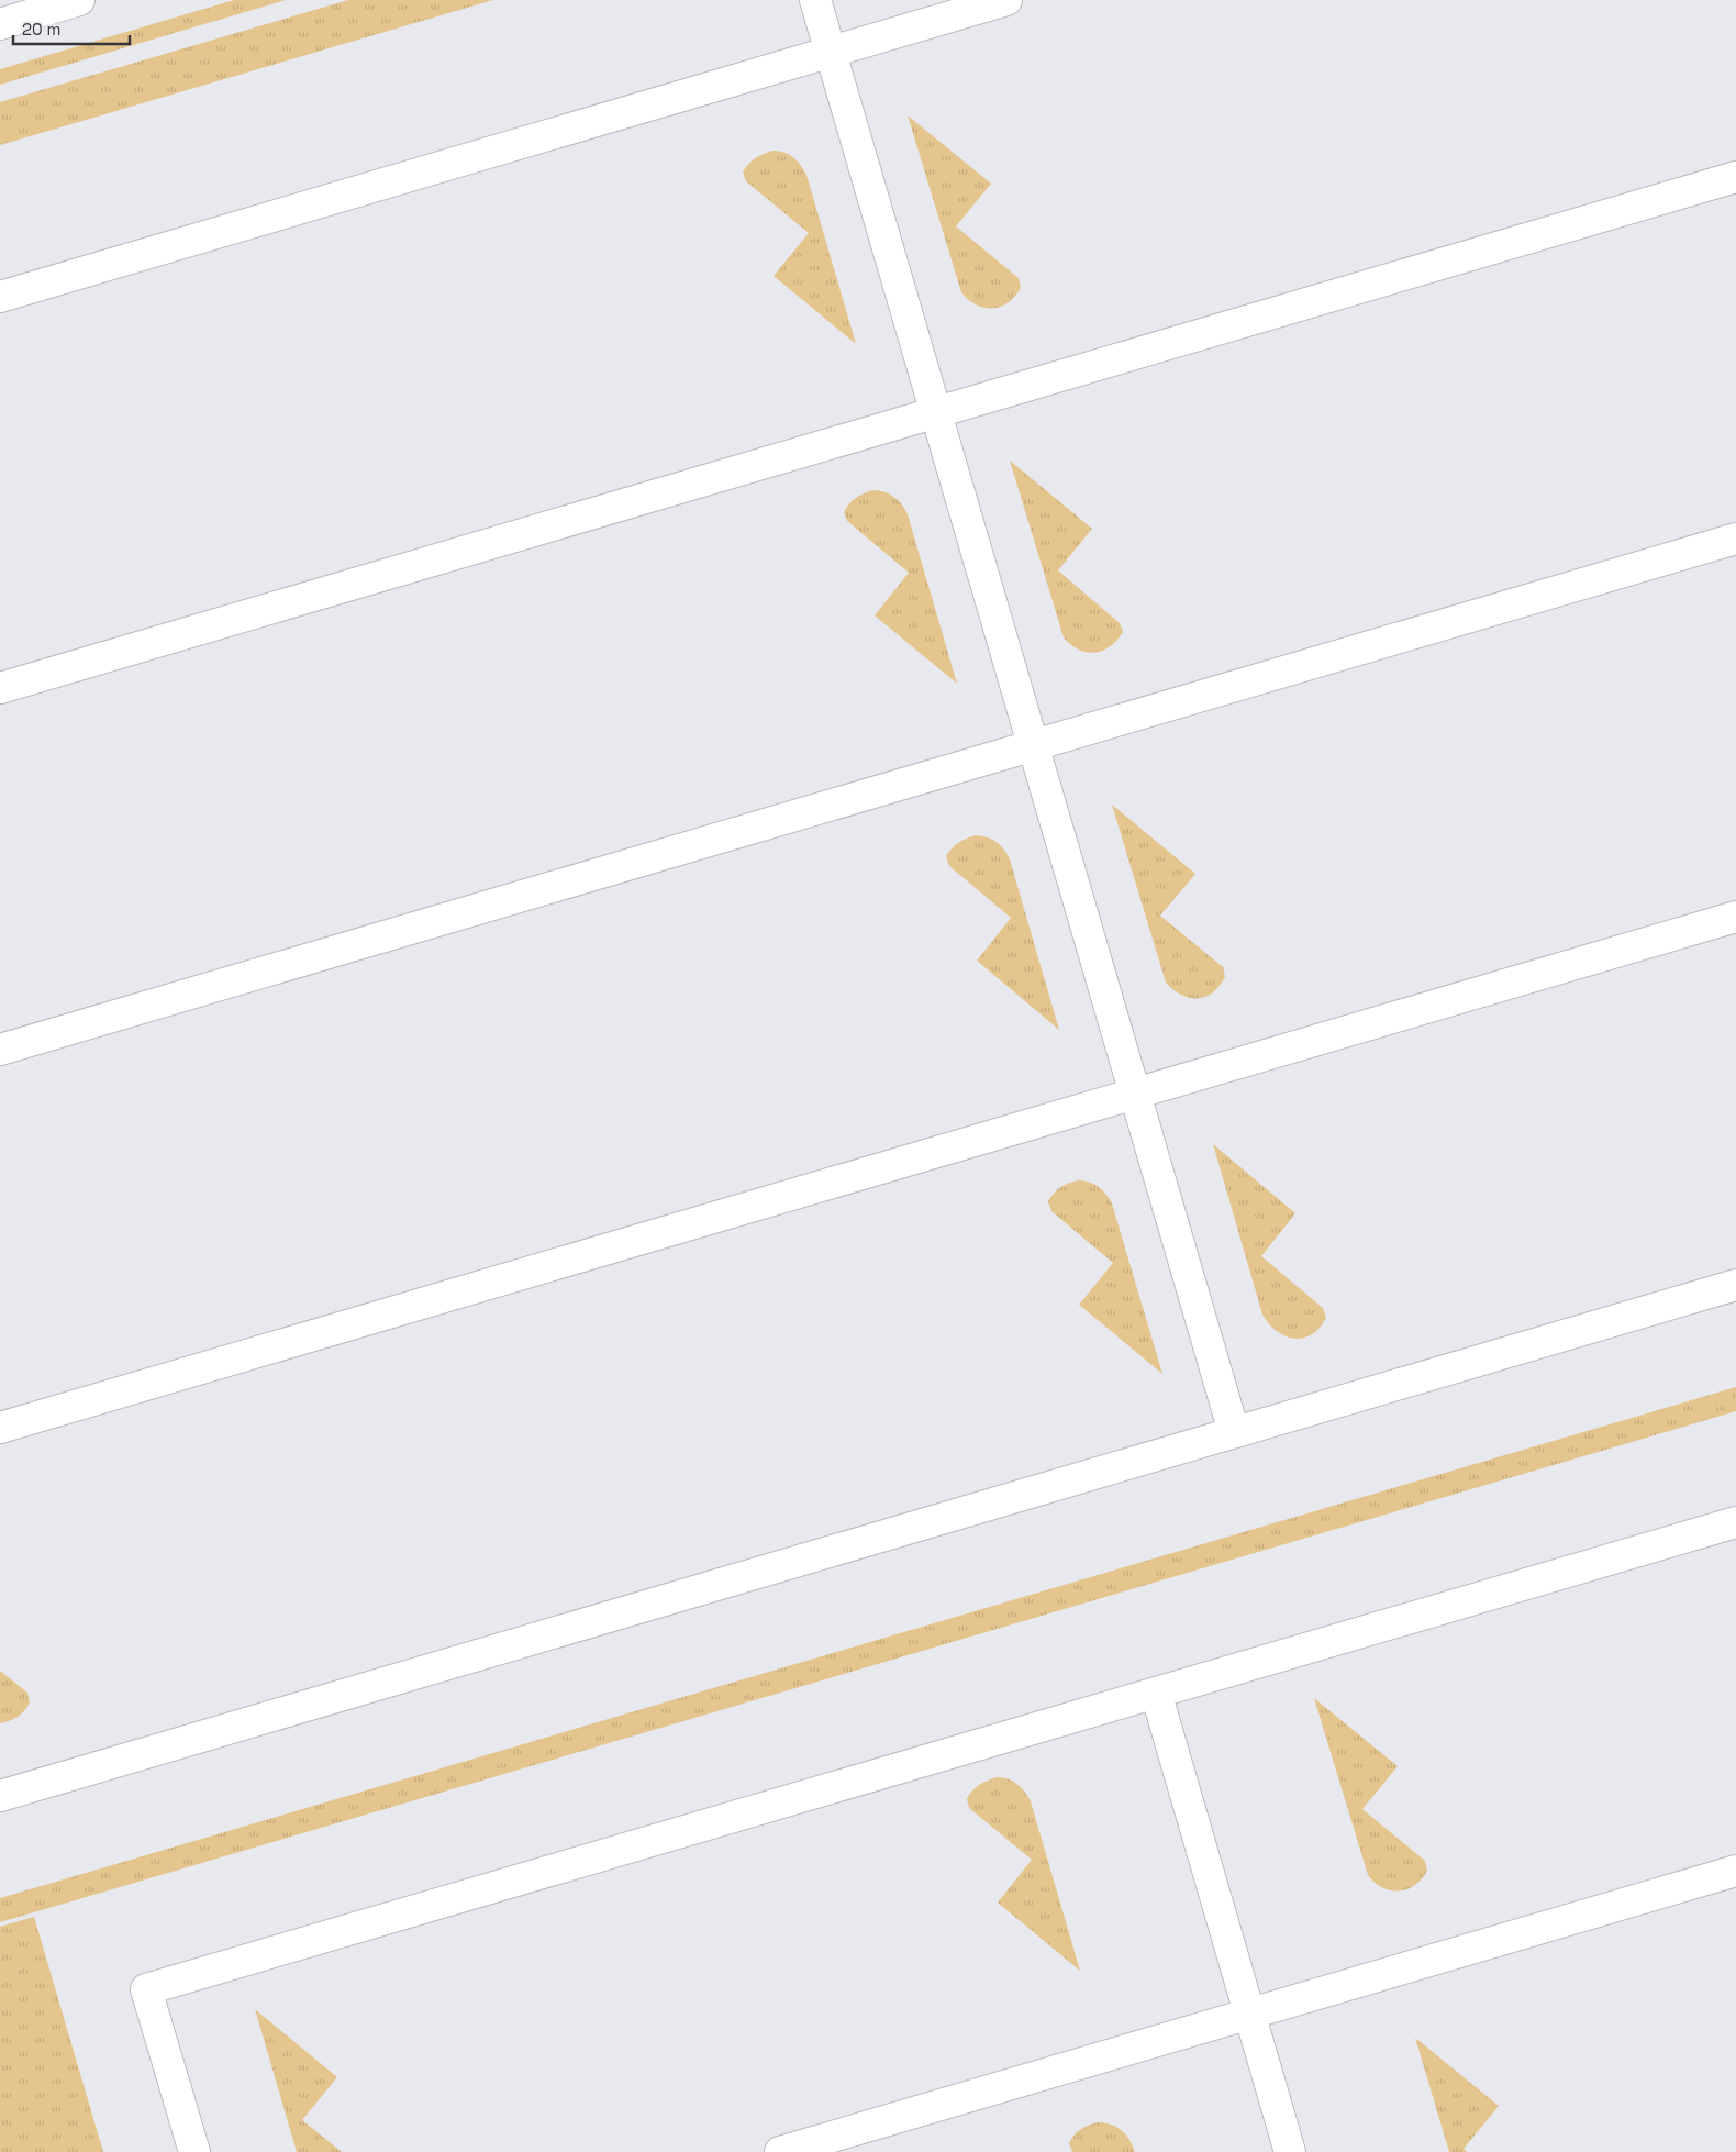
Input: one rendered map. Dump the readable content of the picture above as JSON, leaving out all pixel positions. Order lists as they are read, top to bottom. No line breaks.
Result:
{"scale_bar":"20 m"}
